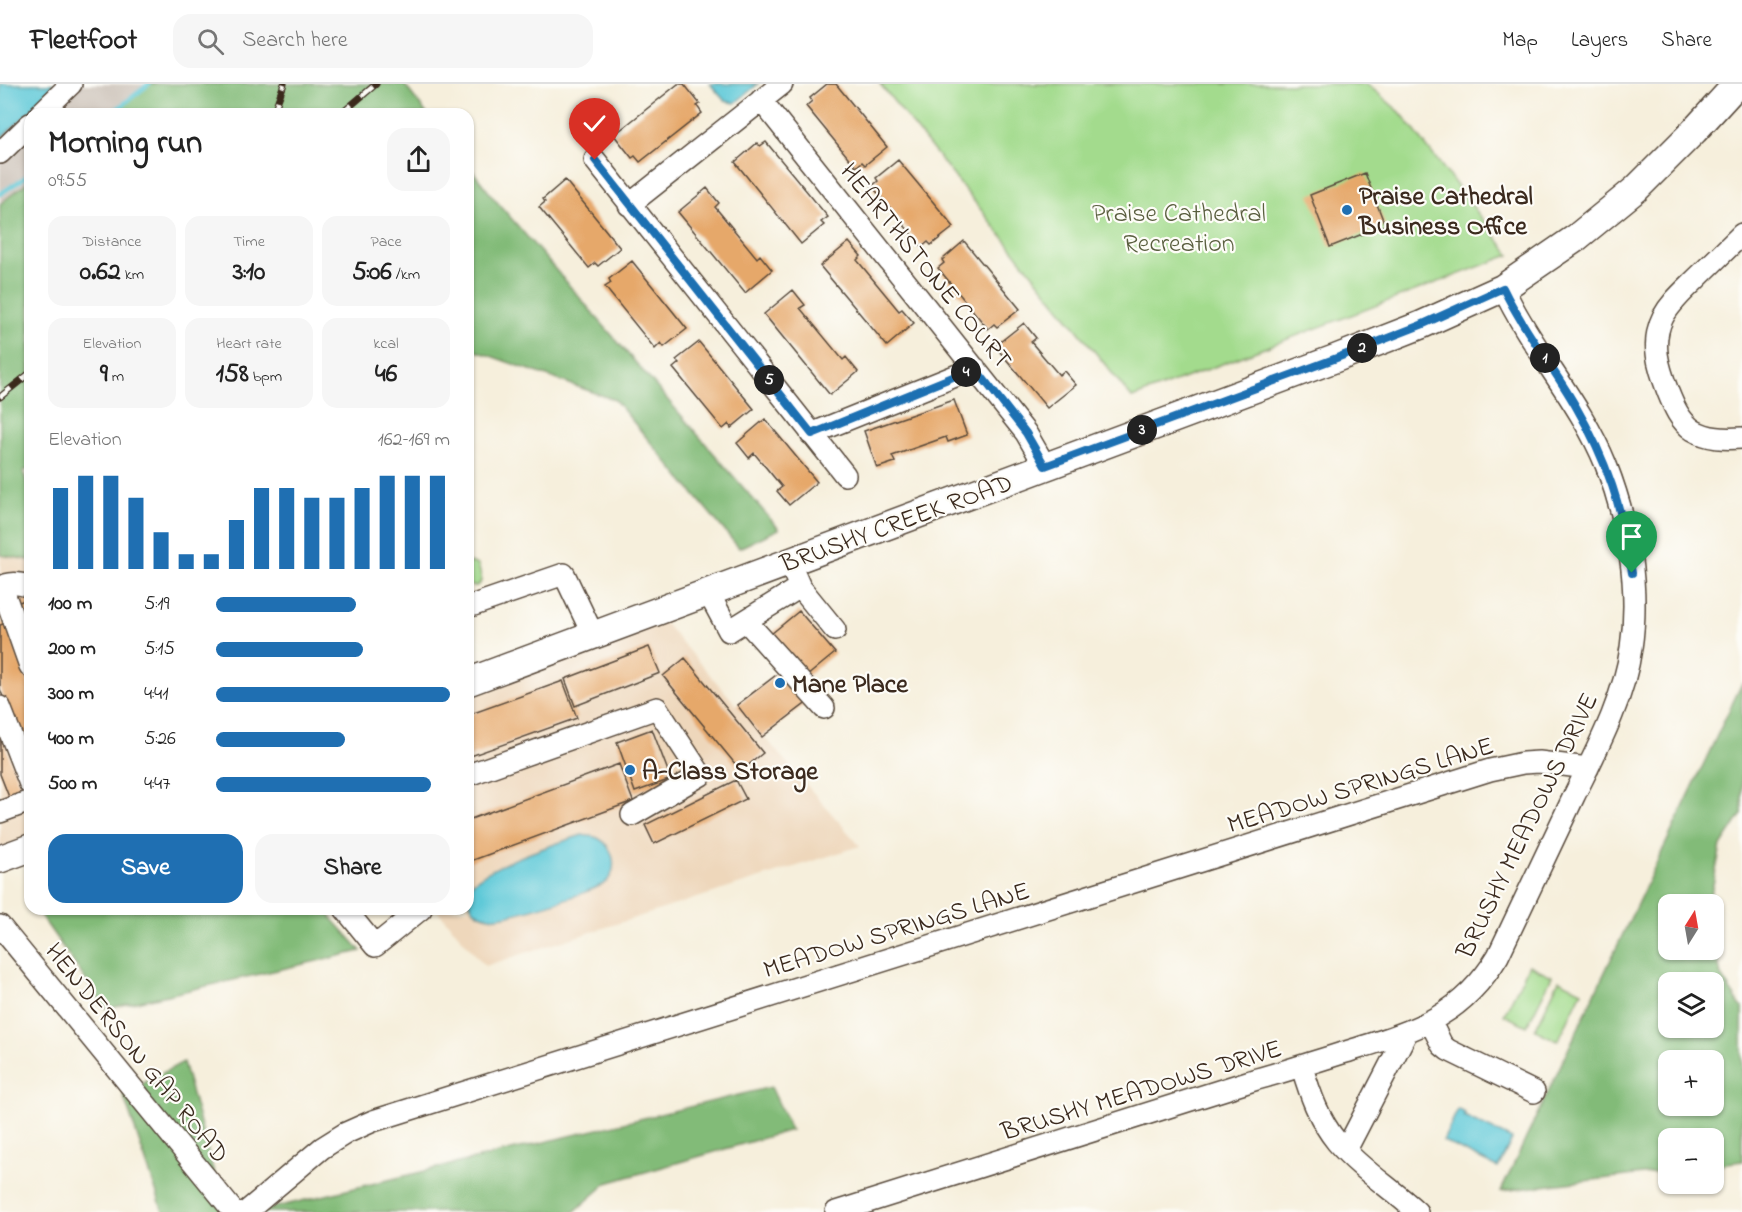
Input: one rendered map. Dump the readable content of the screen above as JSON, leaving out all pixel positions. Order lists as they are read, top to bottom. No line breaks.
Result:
{"streets":{"main road":["BRUSHY CREEK ROAD"],"street":["HEARTHSTONE COURT","MEADOW SPRINGS LANE","BRUSHY MEADOWS DRIVE","HENDERSON GAP ROAD"]},"crossings":[["HEARTHSTONE COURT","BRUSHY CREEK ROAD"],["BRUSHY CREEK ROAD","BRUSHY MEADOWS DRIVE"],["MEADOW SPRINGS LANE","BRUSHY MEADOWS DRIVE"]],"parks":["Praise Cathedral Recreation"],"places":["Praise Cathedral Business Office","Mane Place","A-Class Storage"],"north":"top","page":{"header":"Fleetfoot","search":"Search here","nav":["Map","Layers","Share"],"heading":["Morning run","09:55"],"stats":[["Distance","0.62 km"],["Time","3:10"],["Pace","5:06 /km"],["Elevation","9 m"],["Heart rate","158 bpm"],["kcal","46"]],"pins":["2","1","4","5","3"],"chart":["Elevation","162–169 m"],"list":[{"name":"100 m","note":"5:19"},{"name":"200 m","note":"5:15"},{"name":"300 m","note":"4:41"},{"name":"400 m","note":"5:26"},{"name":"500 m","note":"4:47"}],"buttons":["Save","Share"],"map_buttons":["+","−"]}}
